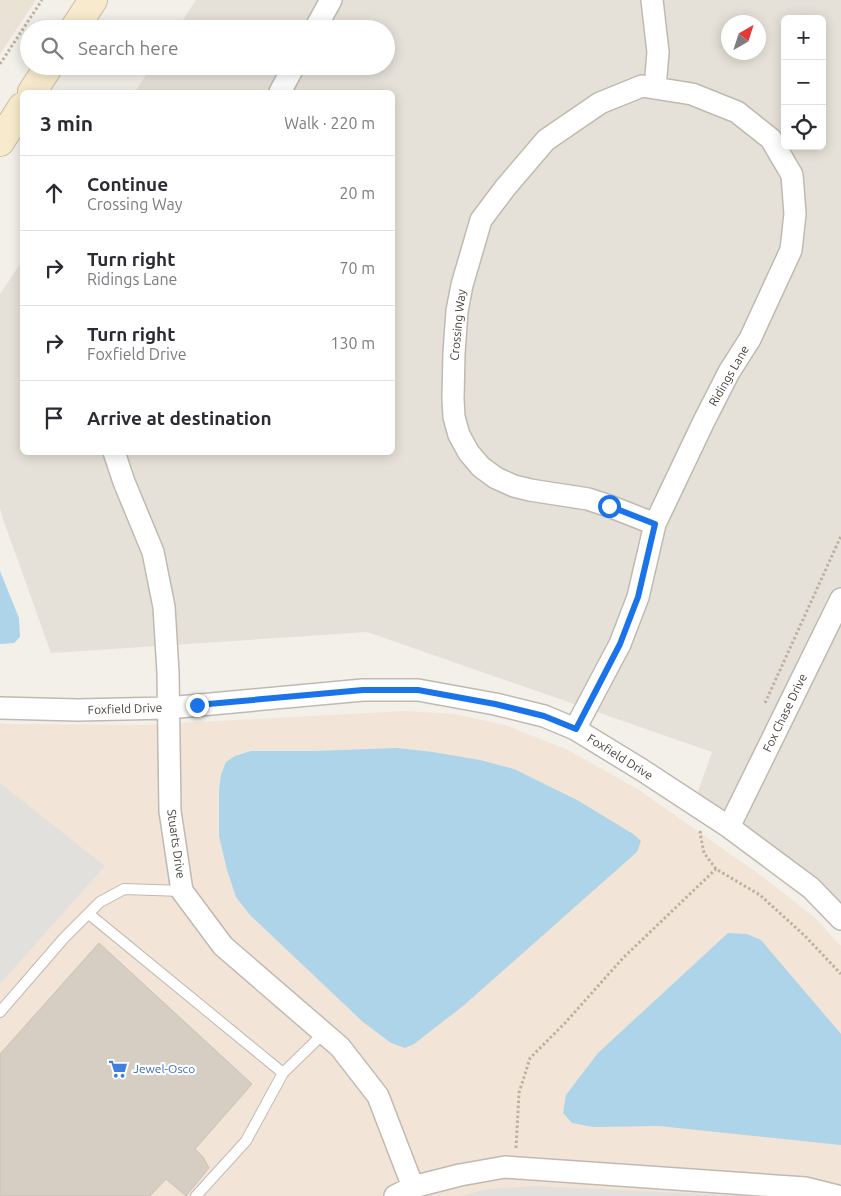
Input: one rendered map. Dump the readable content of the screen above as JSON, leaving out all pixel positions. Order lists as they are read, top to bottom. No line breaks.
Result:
{"streets":{"street":["Crossing Way","Ridings Lane","Foxfield Drive","Fox Chase Drive","Stuarts Drive"]},"crossings":[["Crossing Way","Ridings Lane"],["Ridings Lane","Foxfield Drive"],["Foxfield Drive","Fox Chase Drive"],["Foxfield Drive","Stuarts Drive"]],"places":{"supermarket":["Jewel-Osco"]},"north":"top right","page":{"map_buttons":["+","−"],"search":"Search here","heading":["3 min","Walk · 220 m"],"list":[["Continue","Crossing Way","20 m"],["Turn right","Ridings Lane","70 m"],["Turn right","Foxfield Drive","130 m"],"Arrive at destination"]}}
